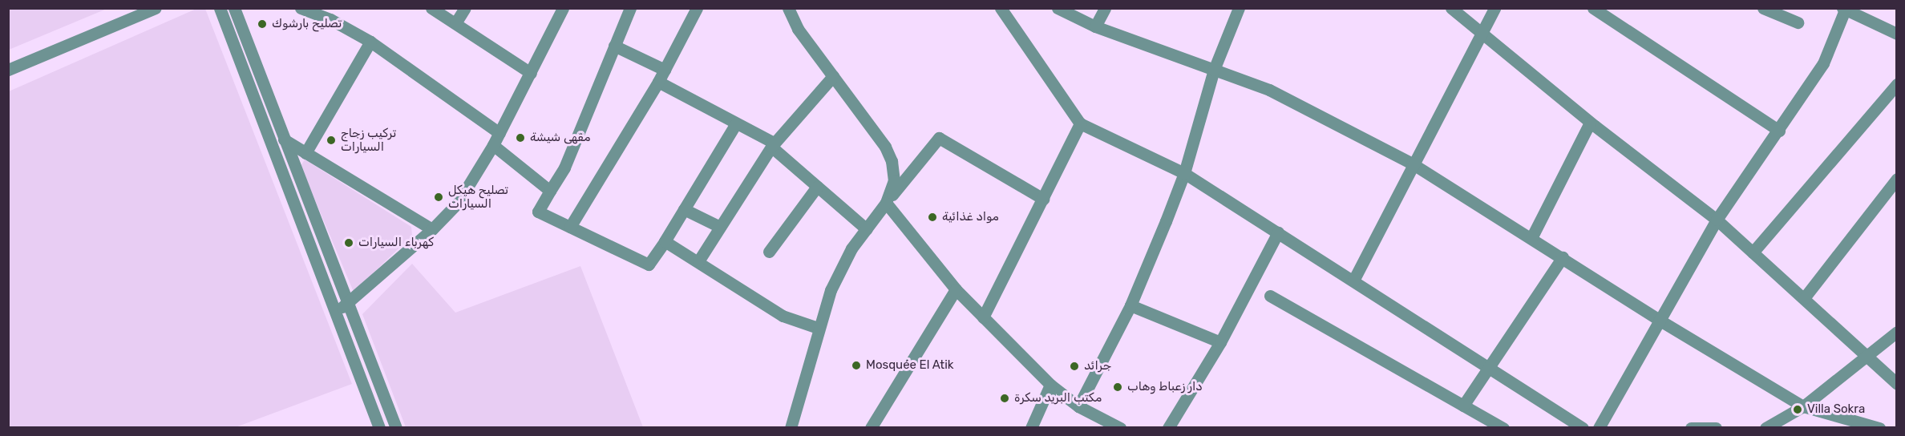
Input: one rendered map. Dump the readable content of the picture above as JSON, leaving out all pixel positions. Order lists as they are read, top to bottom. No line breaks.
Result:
{"places":["تصليح بارشوك","مقهى شيشة","تركيب زجاج السيارات","تصليح هيكل السيارات","مواد غذائية","كهرباء السيارات","Mosquée El Atik","جرائد","دار زعباط وهاب","مكتب البريد سكرة","Villa Sokra"]}
